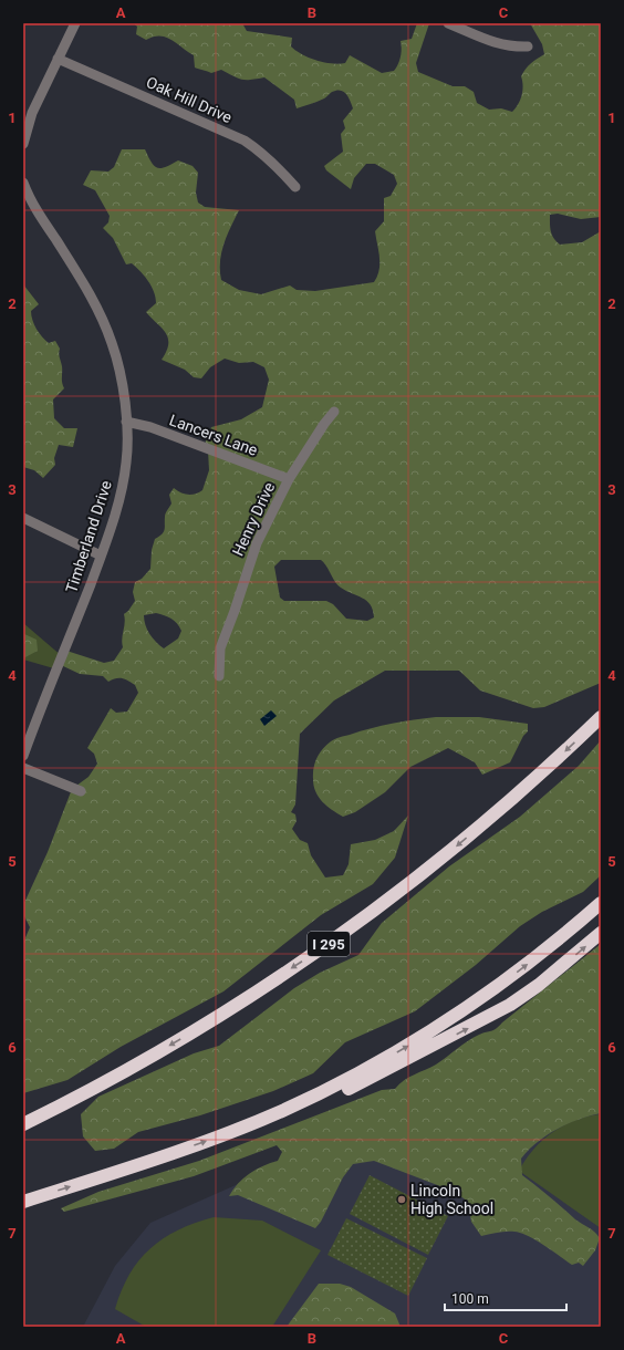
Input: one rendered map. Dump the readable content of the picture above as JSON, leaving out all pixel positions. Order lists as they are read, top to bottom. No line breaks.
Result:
{"streets":{"highway":["I 295"],"street":["Oak Hill Drive","Lancers Lane","Henry Drive","Timberland Drive"]},"crossings":[["Lancers Lane","Henry Drive"],["Lancers Lane","Timberland Drive"]],"places":["Lincoln High School"],"scale_bar":"100 m","grid":{"columns":["A","B","C"],"rows":["1","2","3","4","5","6","7"]}}
